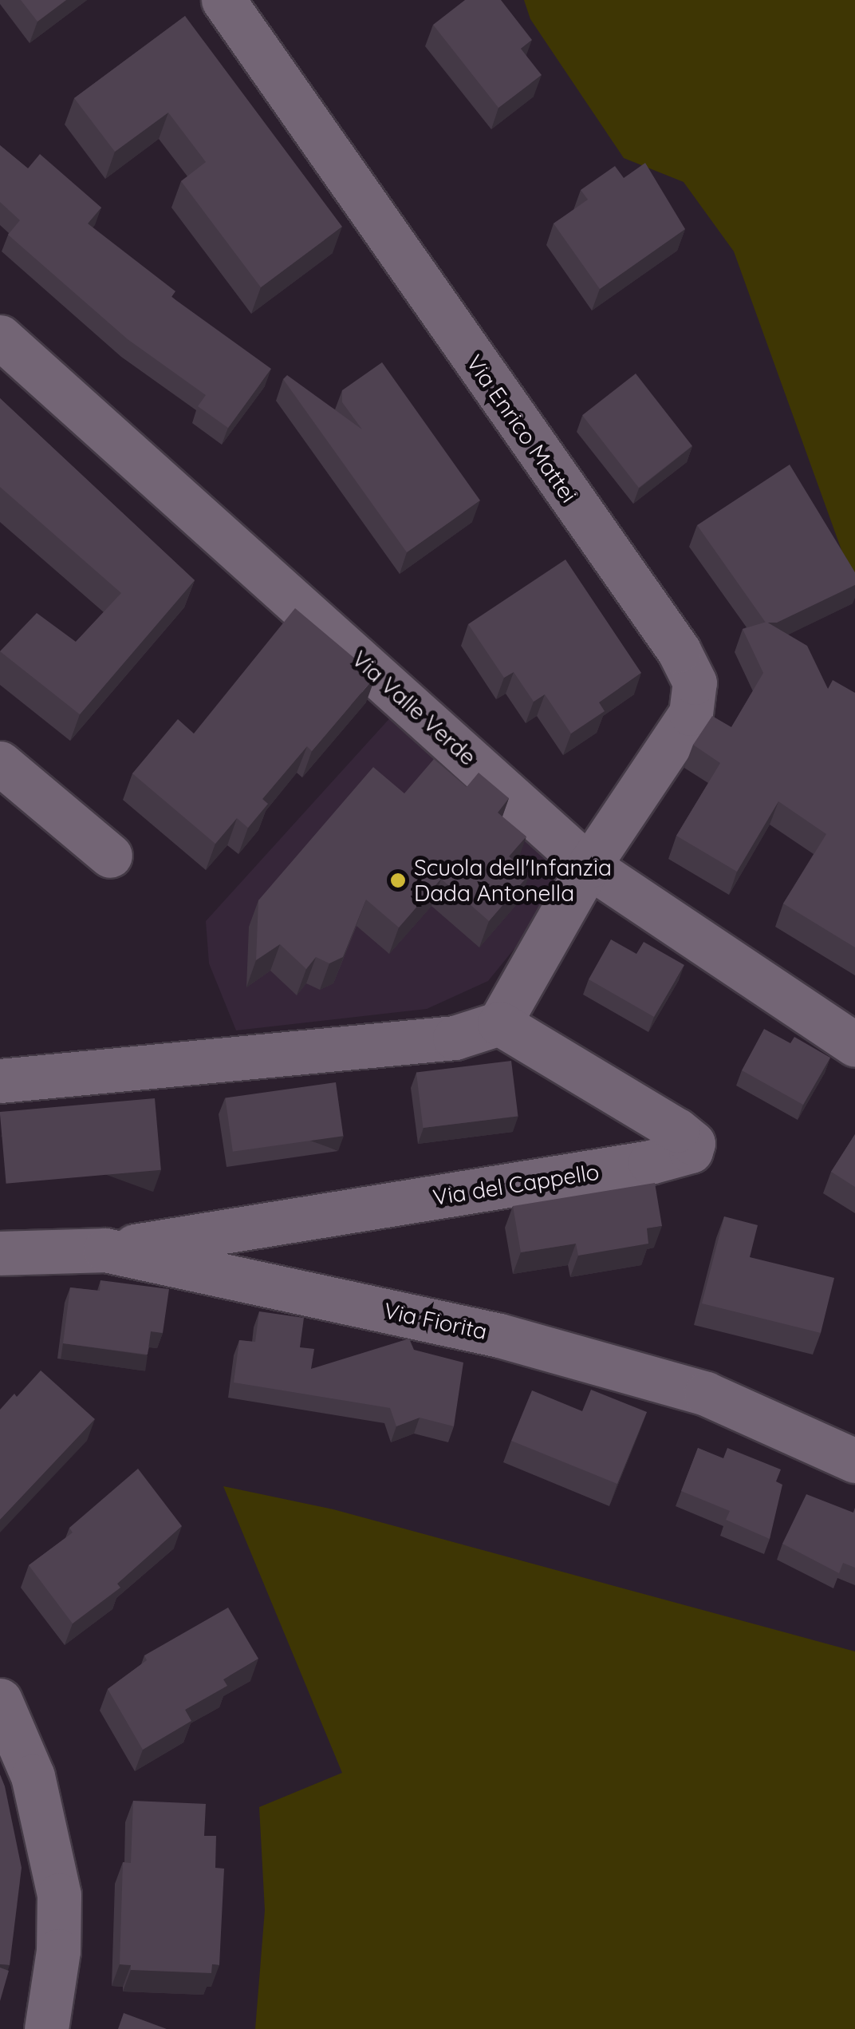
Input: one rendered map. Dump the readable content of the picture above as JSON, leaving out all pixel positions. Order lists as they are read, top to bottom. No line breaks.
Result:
{"streets":{"street":["Via Enrico Mattei","Via Valle Verde","Via del Cappello","Via Fiorita"]},"crossings":[["Via Enrico Mattei","Via Valle Verde"],["Via del Cappello","Via Fiorita"]],"places":["Scuola dell'Infanzia Dada Antonella"]}
